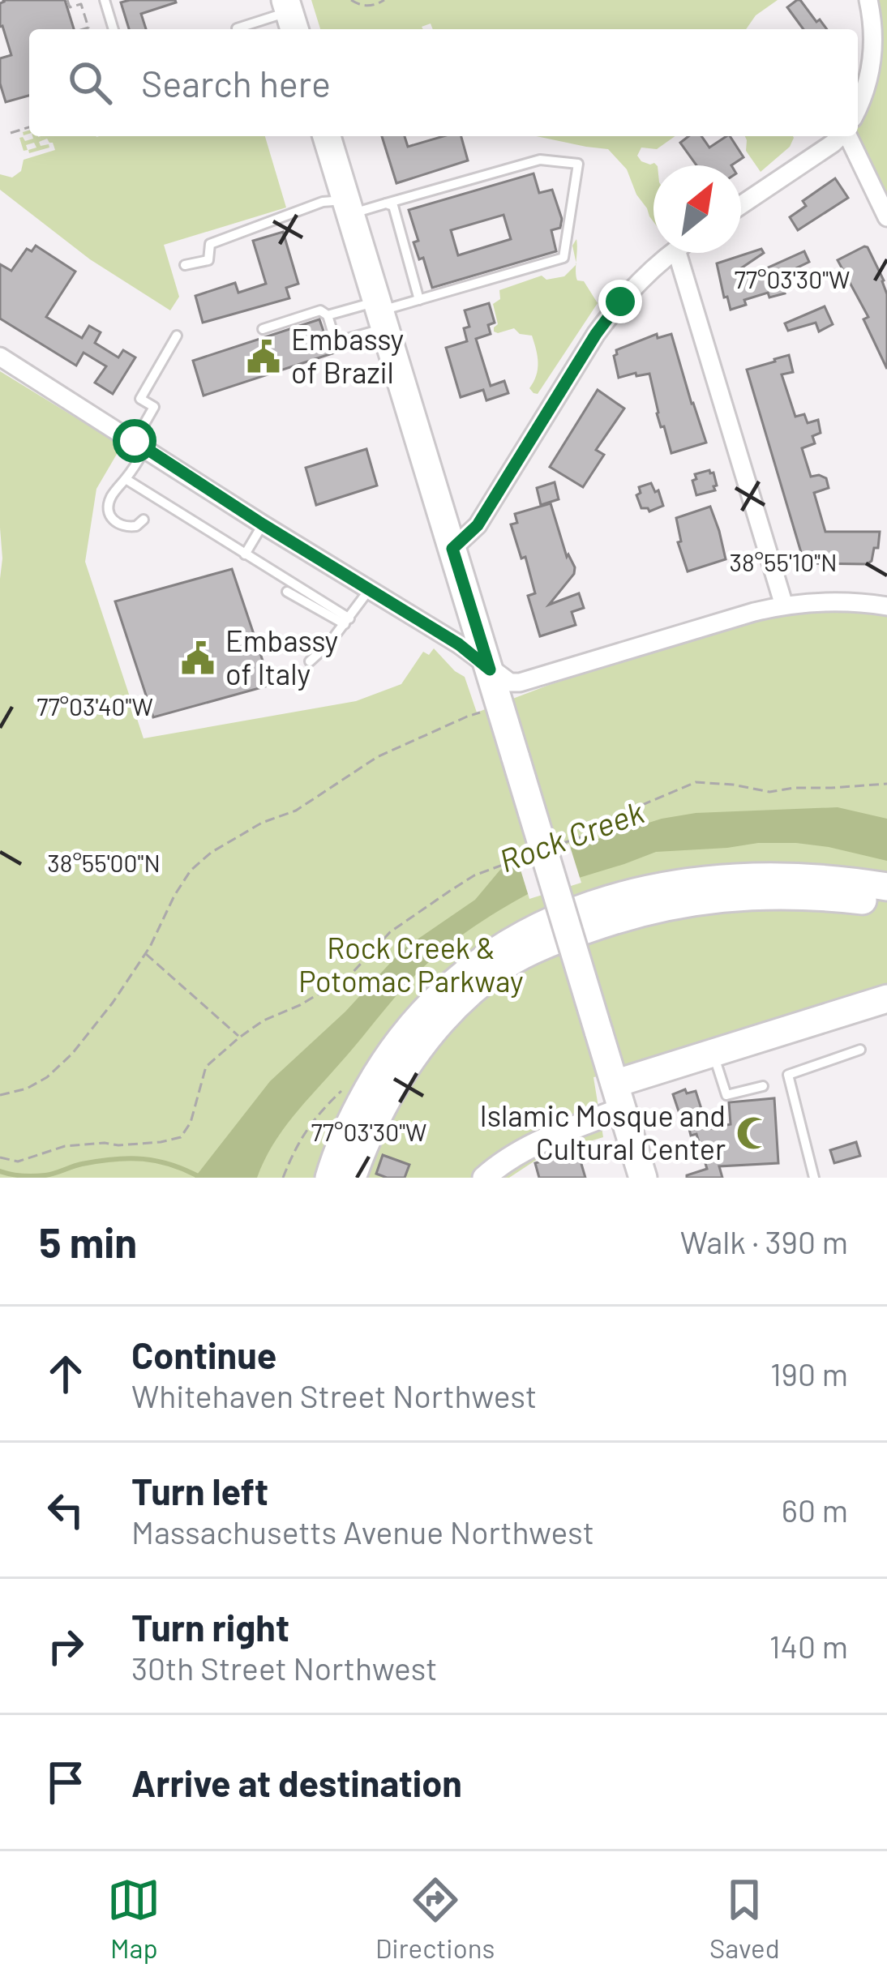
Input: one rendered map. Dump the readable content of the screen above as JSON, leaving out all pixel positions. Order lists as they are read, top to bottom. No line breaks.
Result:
{"water":["Rock Creek"],"parks":["Rock Creek & Potomac Parkway"],"places":{"public building":["Embassy of Brazil","Embassy of Italy"],"mosque":["Islamic Mosque and Cultural Center"]},"north":"top right","page":{"search":"Search here","heading":["5 min","Walk · 390 m"],"list":[["Continue","Whitehaven Street Northwest","190 m"],["Turn left","Massachusetts Avenue Northwest","60 m"],["Turn right","30th Street Northwest","140 m"],"Arrive at destination"],"nav":["Map","Directions","Saved"]},"coordinates":["77°03'30\"W","38°55'10\"N","77°03'40\"W","38°55'00\"N"]}
